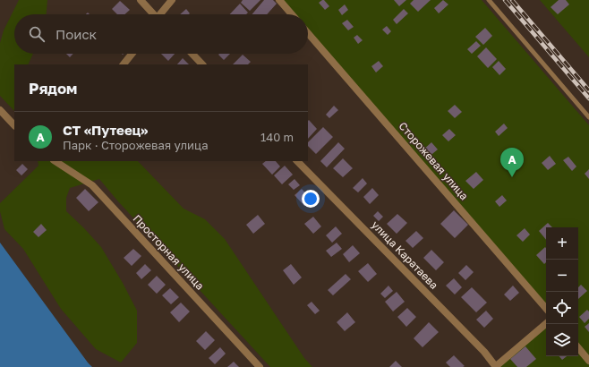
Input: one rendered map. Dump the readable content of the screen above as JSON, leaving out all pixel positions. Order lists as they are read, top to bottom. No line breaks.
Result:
{"streets":{"street":["Сторожевая улица","Просторная улица","улица Каратаева"]},"page":{"search":"Поиск","heading":"Рядом","list":[{"mark":"A","name":"СТ «Путеец»","note":"Парк · Сторожевая улица","value":"140 m"}],"pins":"A","map_buttons":["+","−"]}}
